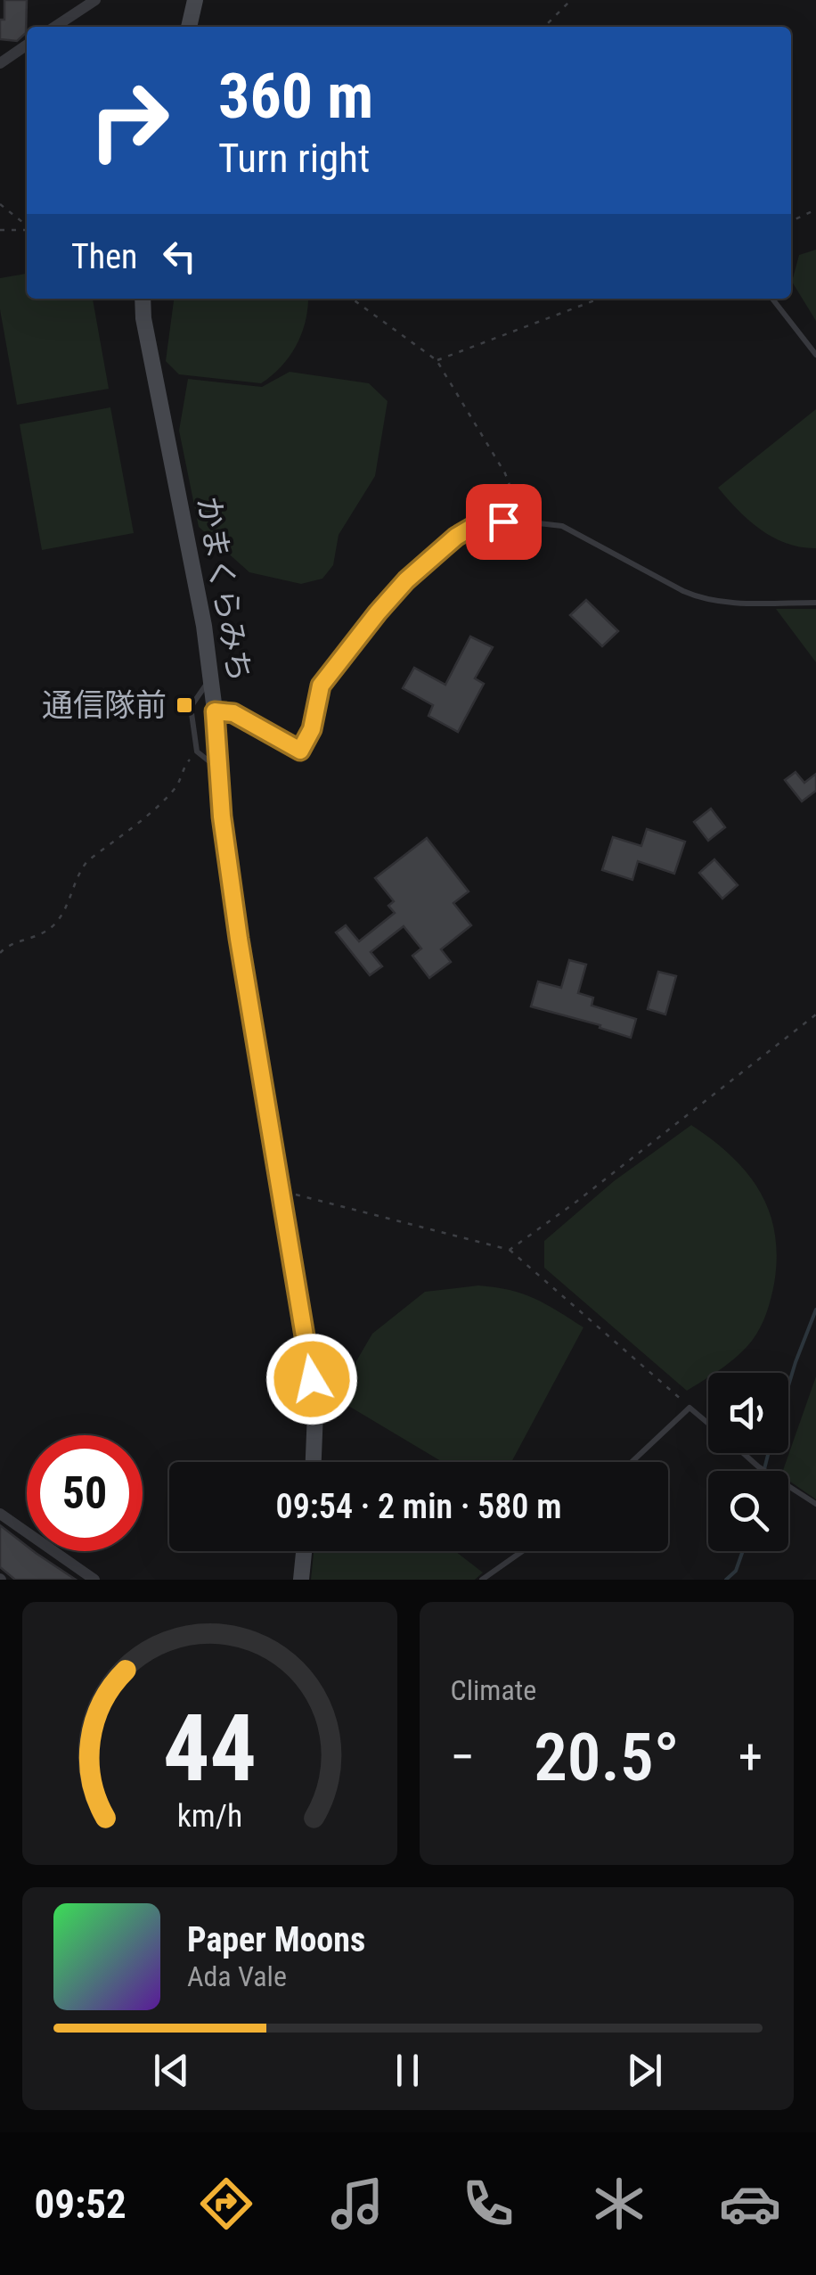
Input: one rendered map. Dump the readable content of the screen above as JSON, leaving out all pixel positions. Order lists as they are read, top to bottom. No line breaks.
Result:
{"streets":{"main road":["かまくらみち"]},"places":{"transit":["通信隊前"]},"page":{"turn":["360 m","Turn right"],"then":"Then","limit":"50","trip":"09:54 · 2 min · 580 m","tile":"Climate","heat":["−","20.5°","+"],"song":["Paper Moons","Ada Vale"],"tabs":"09:52","gauge":["44","km/h"]}}
